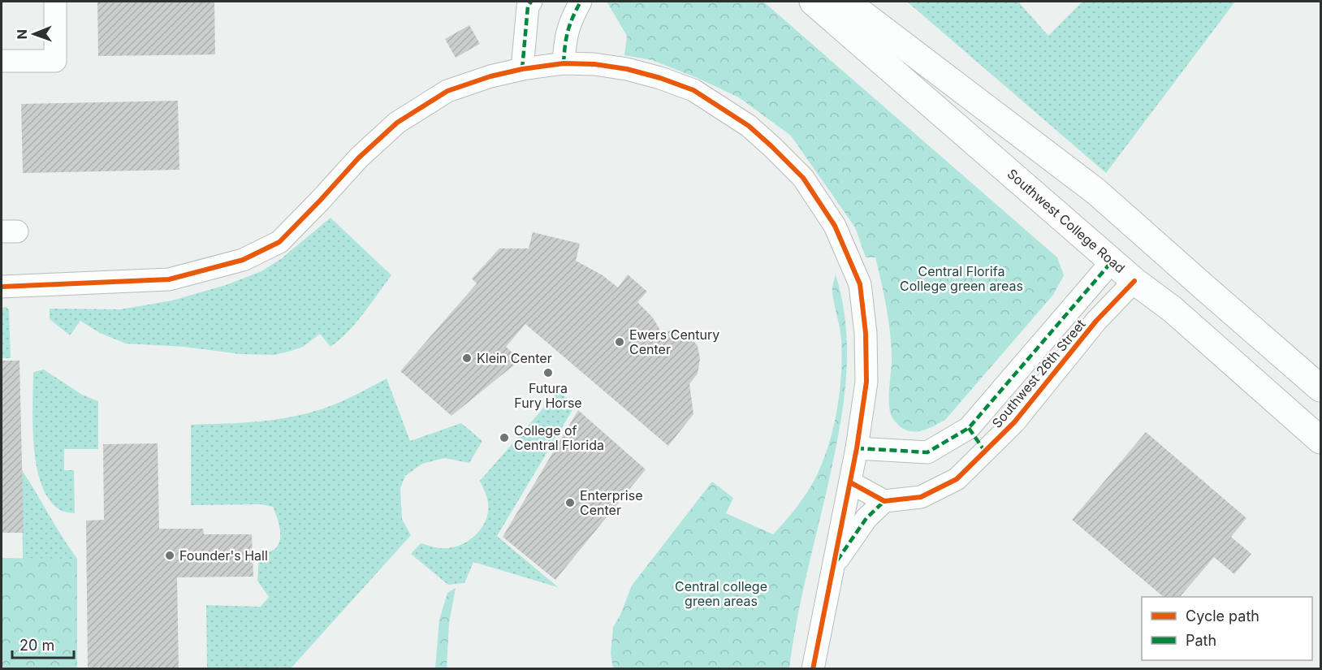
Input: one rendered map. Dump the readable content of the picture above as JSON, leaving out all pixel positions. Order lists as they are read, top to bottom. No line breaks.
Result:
{"streets":{"main road":["Southwest College Road"],"street":["Southwest 26th Street"]},"crossings":[["Southwest College Road","Southwest 26th Street"]],"parks":["Central Florifa College green areas","Central college green areas"],"places":["Ewers Century Center","Klein Center","Futura Fury Horse","College of Central Florida","Enterprise Center","Founder's Hall"],"legend":["Cycle path","Path"],"scale_bar":"20 m","north":"left"}
